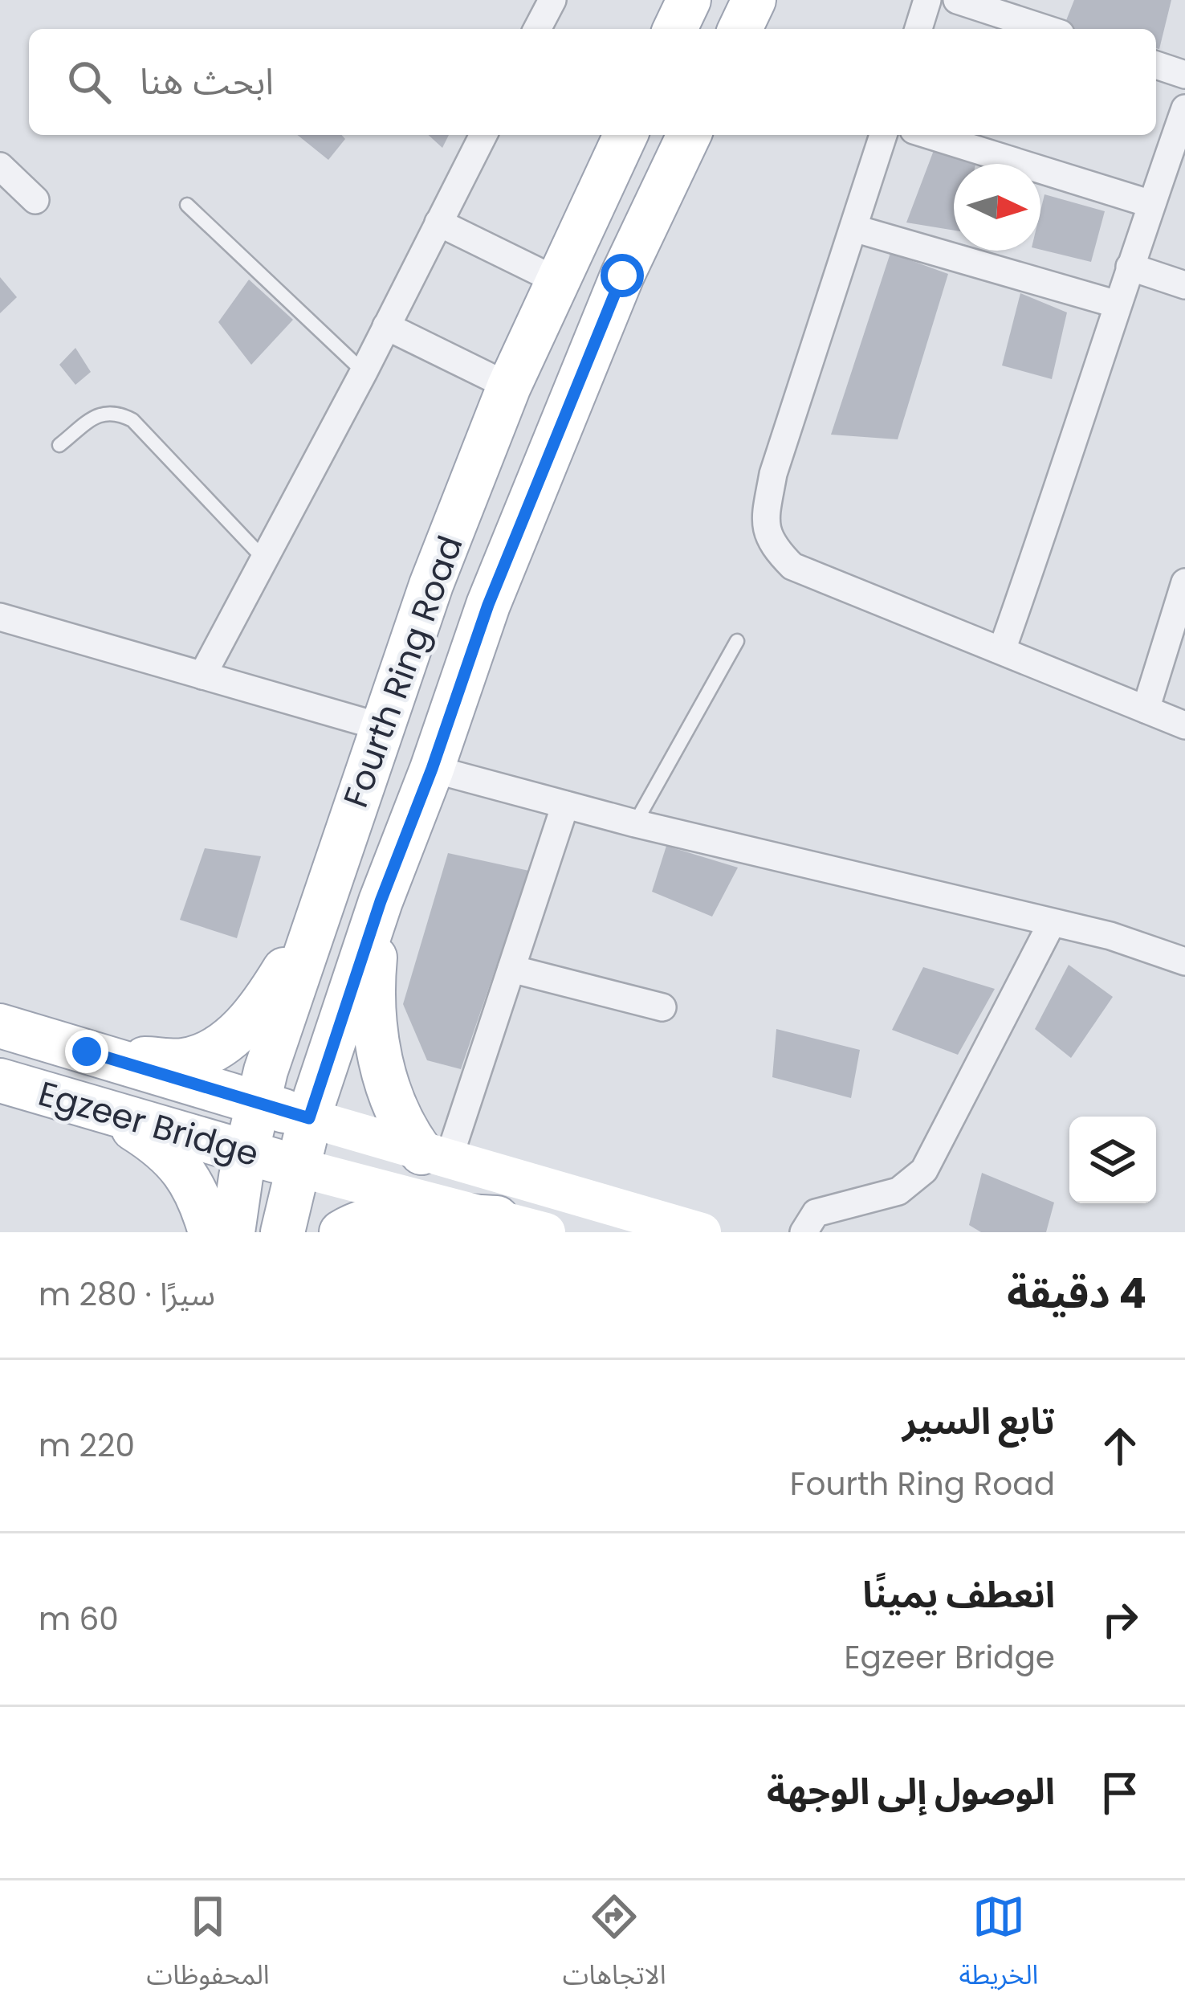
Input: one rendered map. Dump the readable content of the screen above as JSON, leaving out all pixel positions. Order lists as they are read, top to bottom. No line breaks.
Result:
{"streets":{"main road":["Fourth Ring Road","Egzeer Bridge"]},"crossings":[["Fourth Ring Road","Egzeer Bridge"]],"north":"right","page":{"search":"ابحث هنا","heading":["4 دقيقة","سيرًا · 280 m"],"list":[["تابع السير","Fourth Ring Road","220 m"],["انعطف يمينًا","Egzeer Bridge","60 m"],"الوصول إلى الوجهة"],"nav":["الخريطة","الاتجاهات","المحفوظات"]}}
